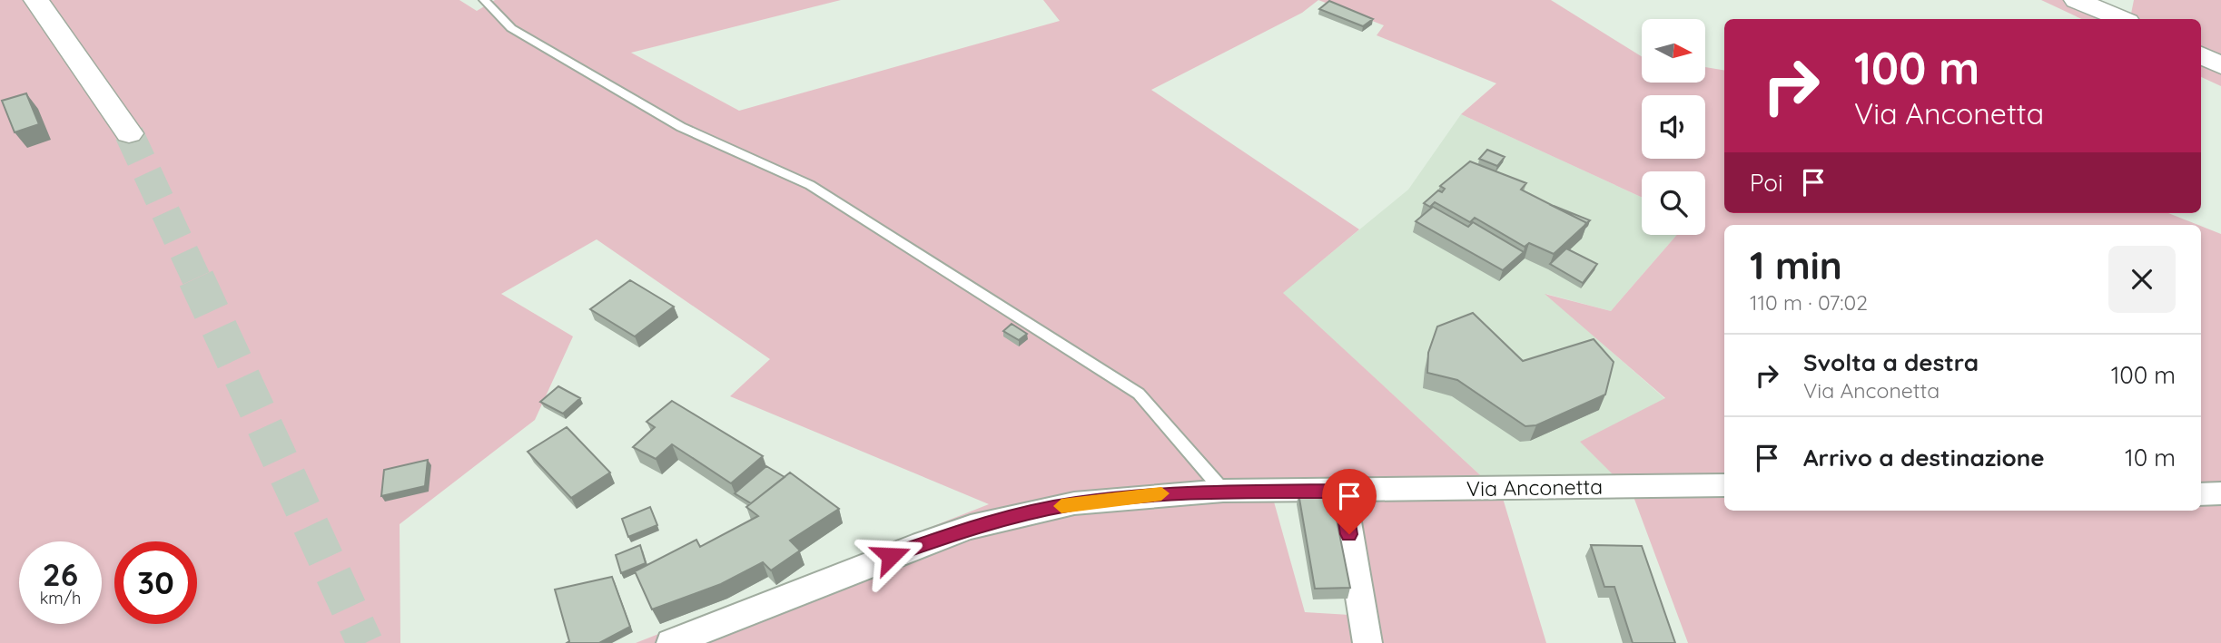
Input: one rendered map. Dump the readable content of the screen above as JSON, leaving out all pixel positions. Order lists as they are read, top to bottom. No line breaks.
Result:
{"streets":{"street":["Via Anconetta"]},"north":"right","page":{"turn":["100 m","Via Anconetta"],"then":"Poi","heading":["1 min","110 m · 07:02"],"list":[{"name":"Svolta a destra","note":"Via Anconetta","value":"100 m"},{"name":"Arrivo a destinazione","value":"10 m"}],"speed":"26 km/h","limit":"30"}}
